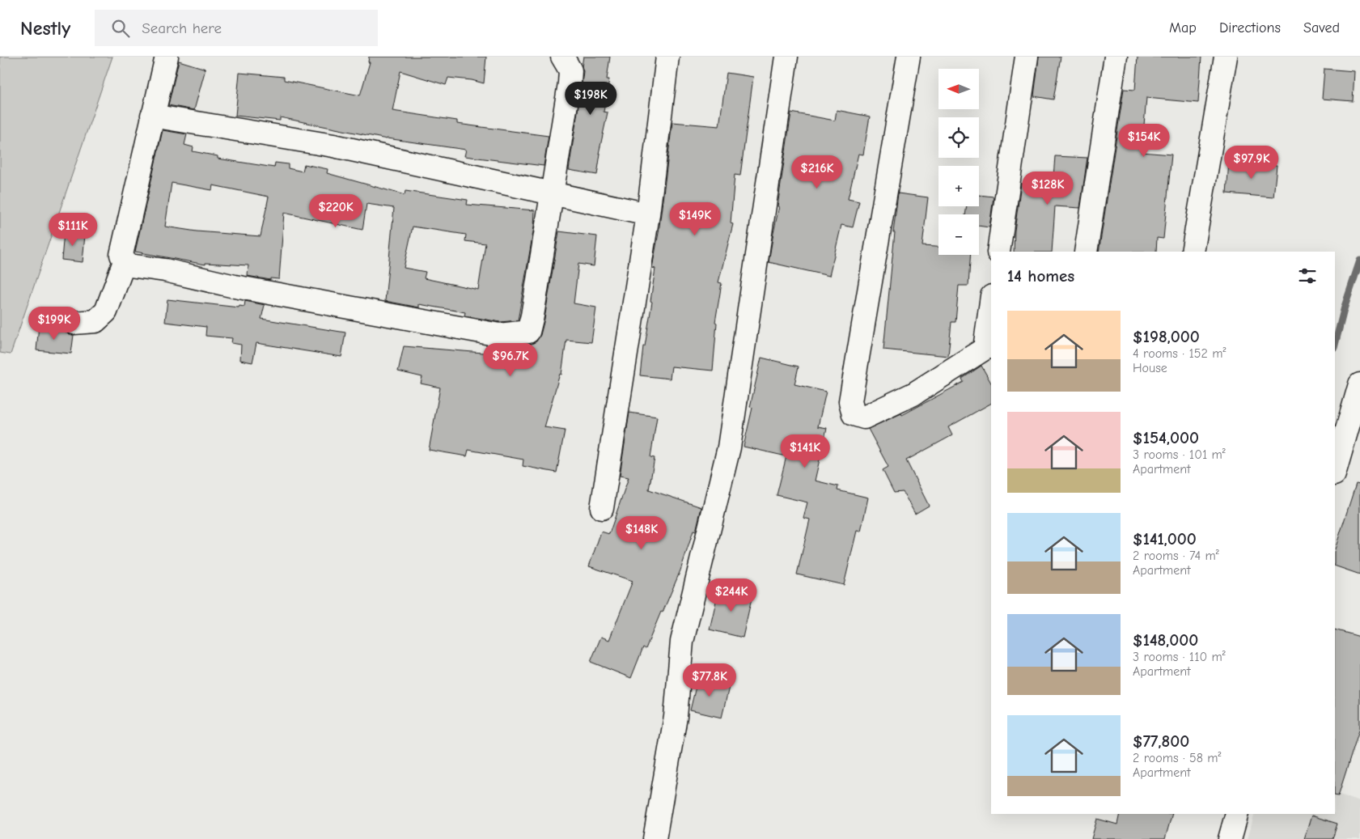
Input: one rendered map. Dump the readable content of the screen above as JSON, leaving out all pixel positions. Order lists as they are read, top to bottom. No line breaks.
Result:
{"north":"left","page":{"header":"Nestly","search":"Search here","nav":["Map","Directions","Saved"],"map_buttons":["+","−"],"price":["$198K","$154K","$97.9K","$216K","$128K","$220K","$149K","$111K","$199K","$96.7K","$141K","$148K","$244K","$77.8K"],"heading":"14 homes","list":[{"name":"$198,000","note":"4 rooms · 152 m² · House"},{"name":"$154,000","note":"3 rooms · 101 m² · Apartment"},{"name":"$141,000","note":"2 rooms · 74 m² · Apartment"},{"name":"$148,000","note":"3 rooms · 110 m² · Apartment"},{"name":"$77,800","note":"2 rooms · 58 m² · Apartment"}]}}
